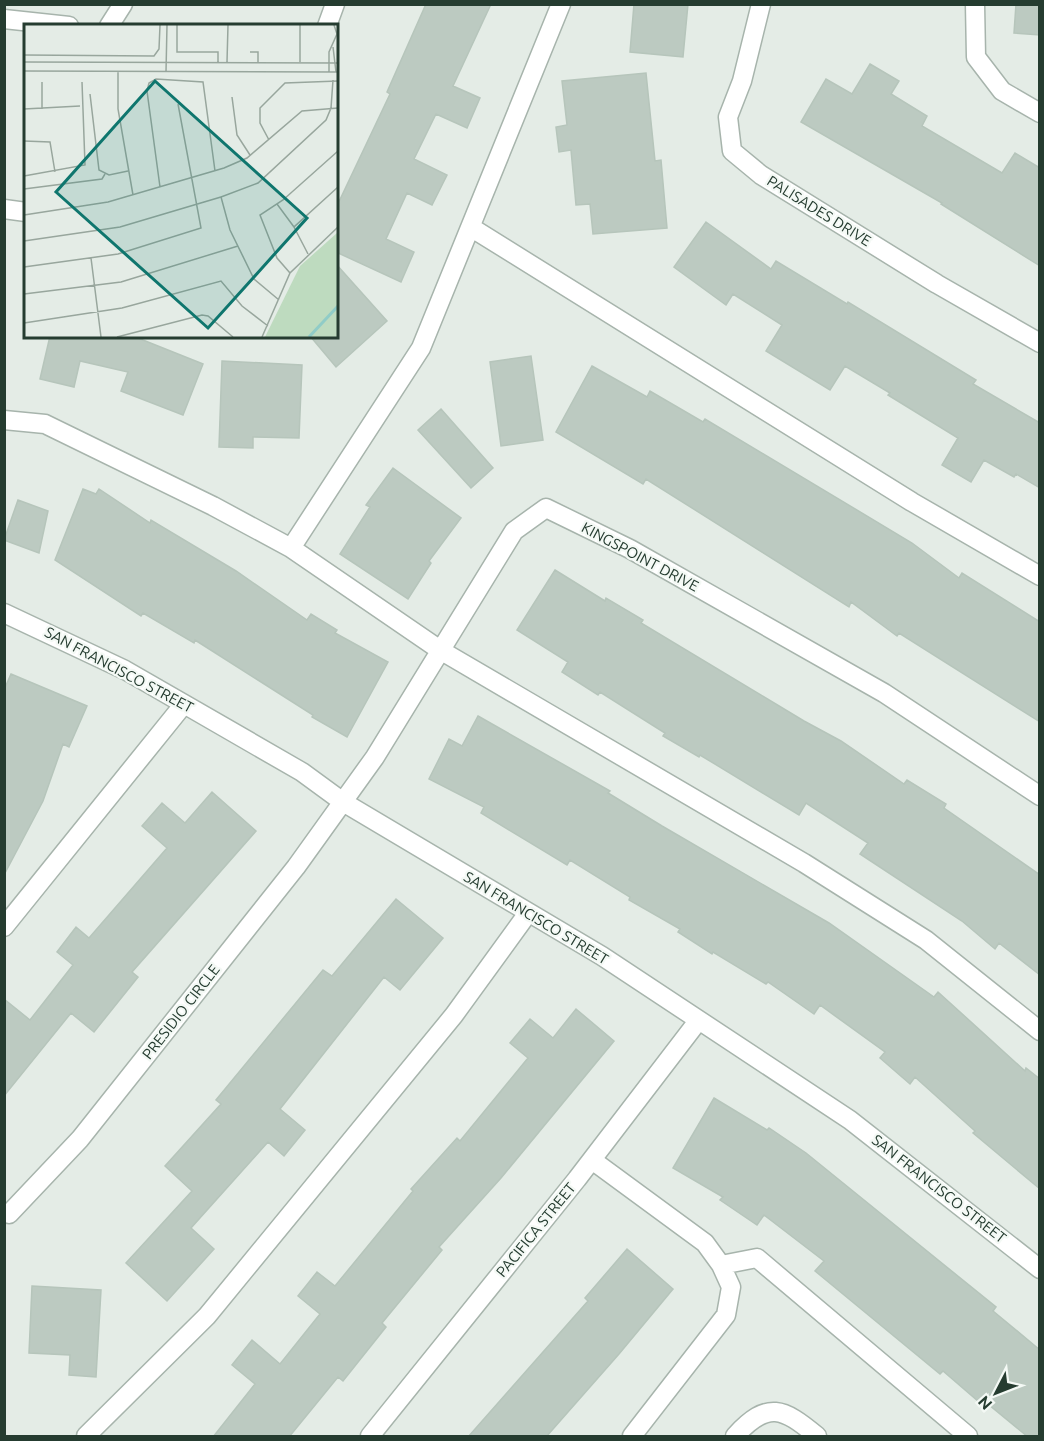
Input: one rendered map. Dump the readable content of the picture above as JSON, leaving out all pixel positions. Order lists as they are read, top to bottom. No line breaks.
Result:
{"streets":{"street":["PALISADES DRIVE","KINGSPOINT DRIVE","SAN FRANCISCO STREET","PRESIDIO CIRCLE","PACIFICA STREET"]},"crossings":[["KINGSPOINT DRIVE","SAN FRANCISCO STREET"],["KINGSPOINT DRIVE","PRESIDIO CIRCLE"],["SAN FRANCISCO STREET","PRESIDIO CIRCLE"],["SAN FRANCISCO STREET","PACIFICA STREET"]],"north":"bottom left"}
